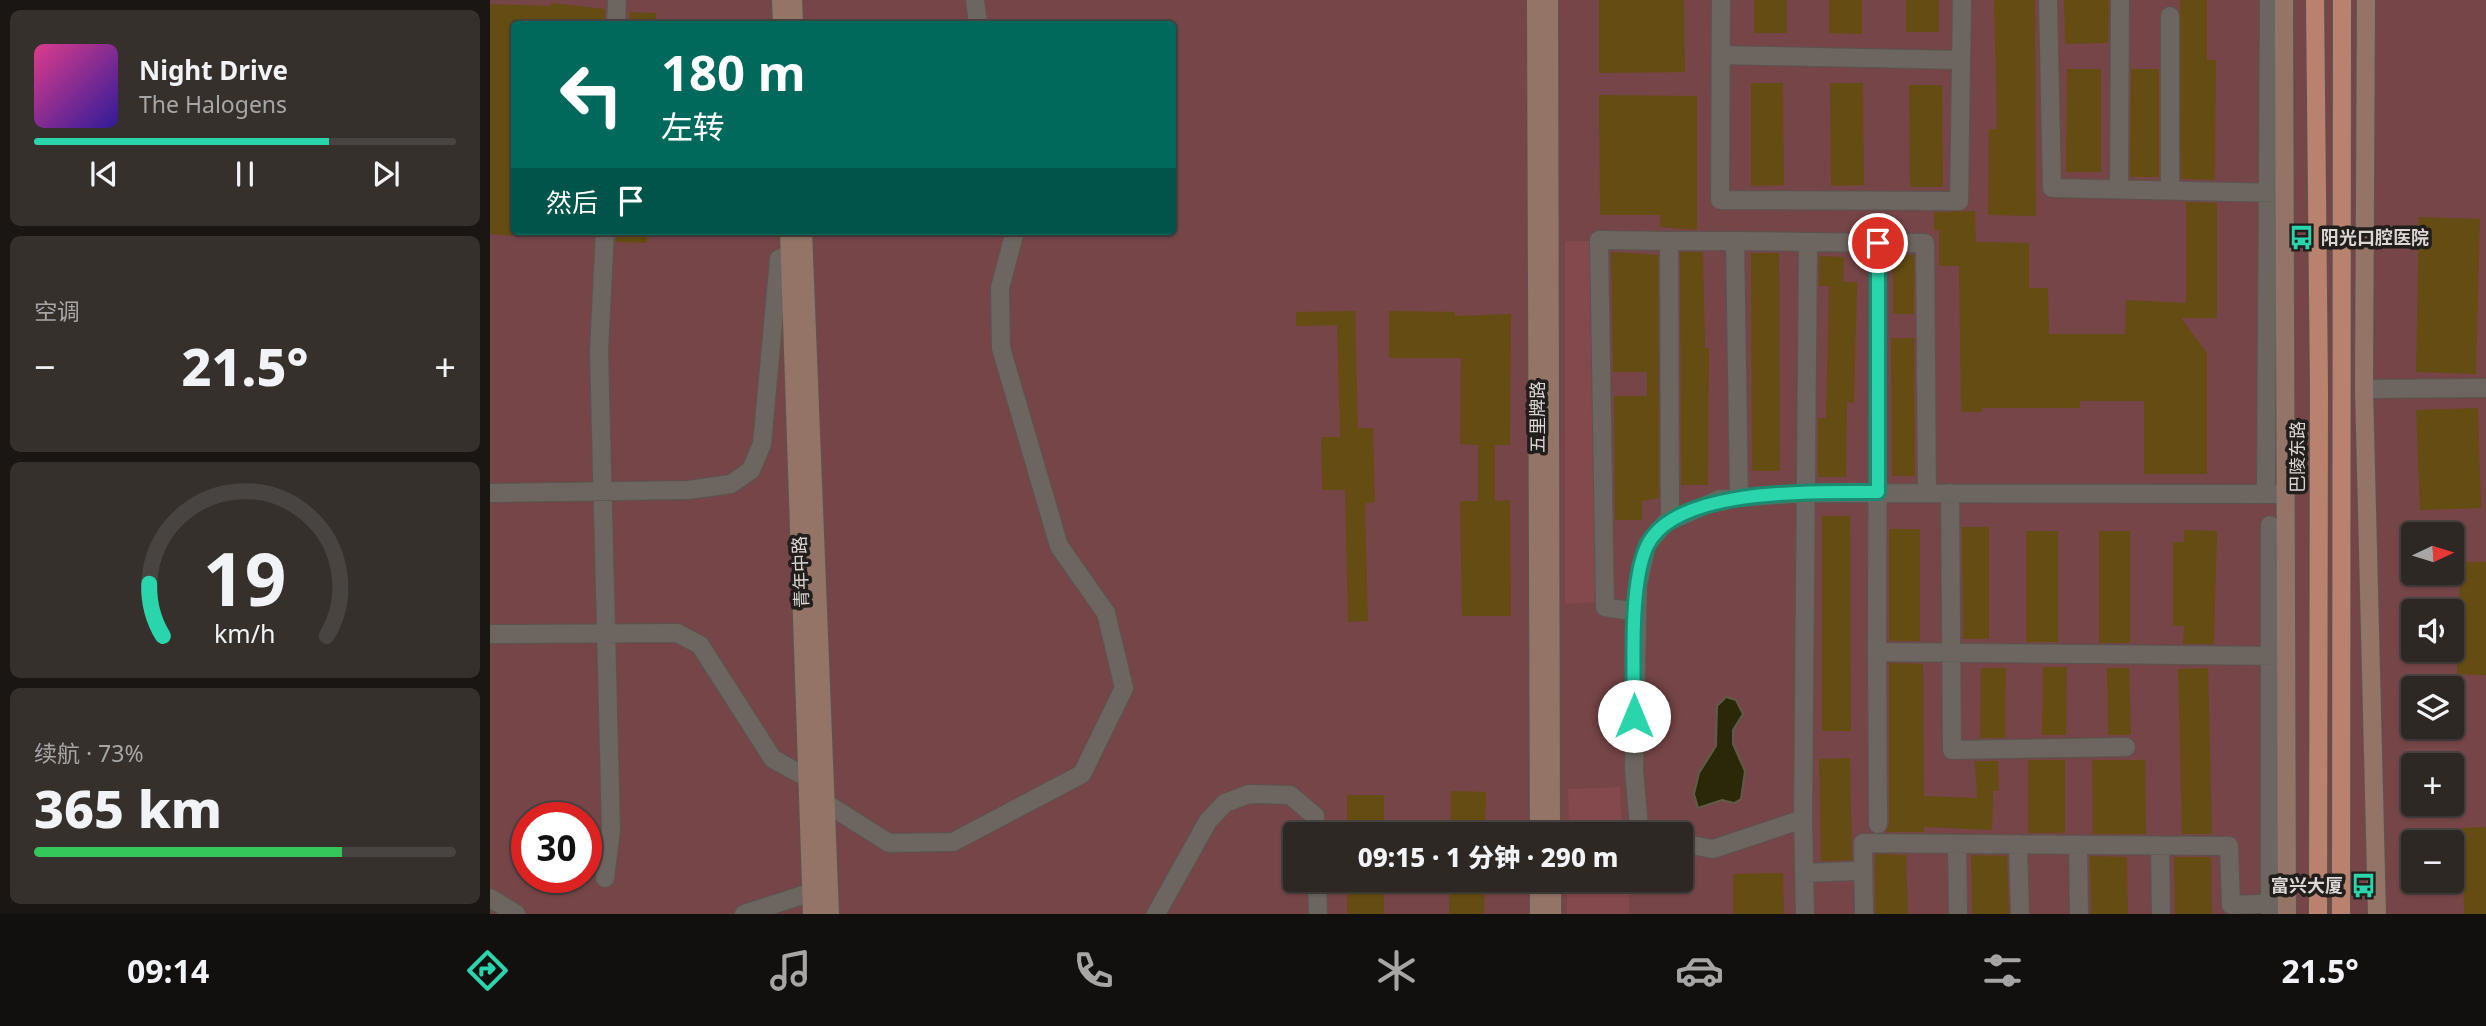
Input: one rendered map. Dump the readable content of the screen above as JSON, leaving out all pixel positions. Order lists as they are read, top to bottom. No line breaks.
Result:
{"streets":{"main road":["五里牌路","巴陵东路","青年中路"]},"places":{"bus stop":["阳光口腔医院","富兴大厦"]},"north":"right","page":{"turn":["180 m","左转"],"song":["Night Drive","The Halogens"],"then":"然后","tile":["空调",["续航 · 73%","365 km"]],"heat":["−","21.5°","+"],"map_buttons":["+","−"],"limit":"30","trip":"09:15 · 1 分钟 · 290 m","tabs":["09:14","21.5°"],"gauge":["19","km/h"]}}
